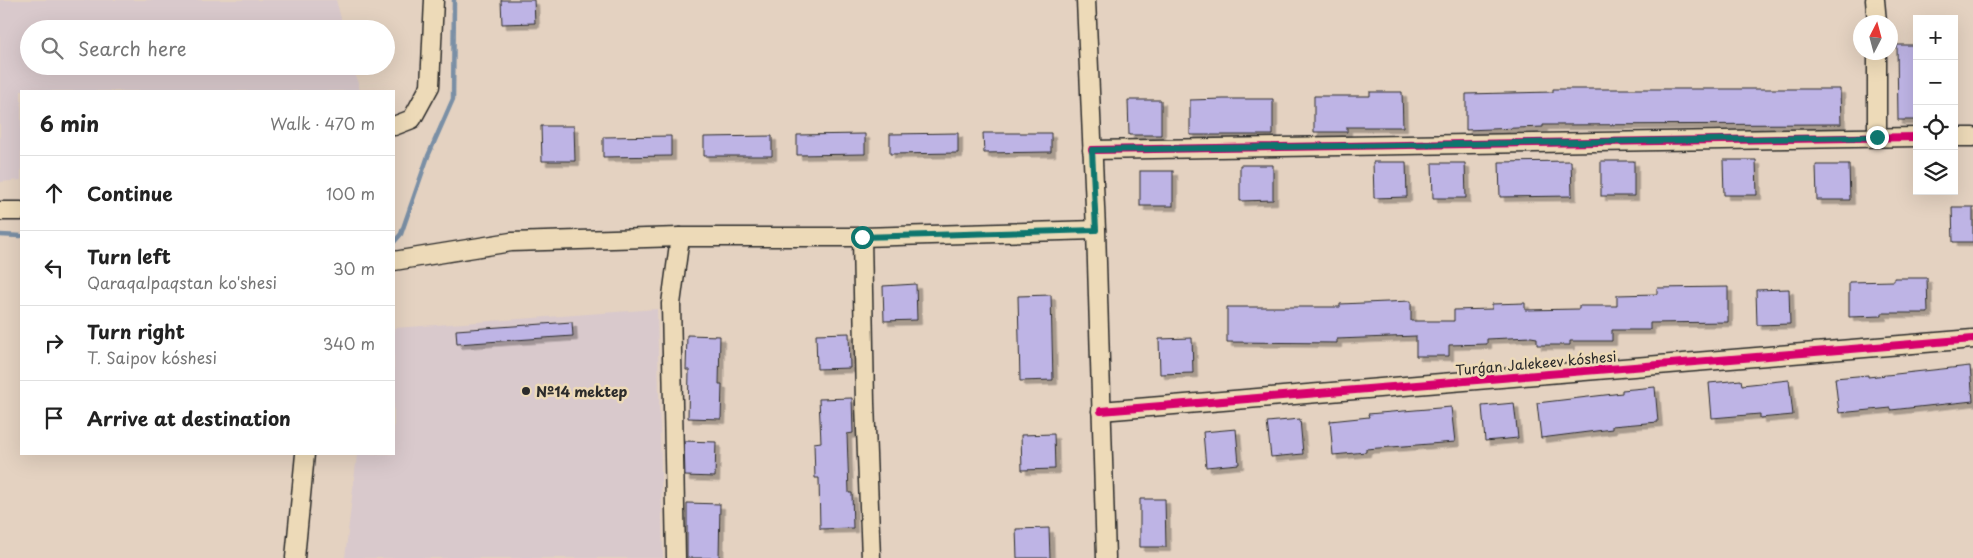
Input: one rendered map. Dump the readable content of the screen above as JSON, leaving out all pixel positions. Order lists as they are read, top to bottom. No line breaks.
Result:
{"streets":{"street":["Turǵan Jalekeev kóshesi"]},"places":["№14 mektep"],"north":"top","page":{"map_buttons":["+","−"],"search":"Search here","heading":["6 min","Walk · 470 m"],"list":[["Continue","100 m"],["Turn left","Qaraqalpaqstan ko'shesi","30 m"],["Turn right","T. Saipov kóshesi","340 m"],"Arrive at destination"]}}
